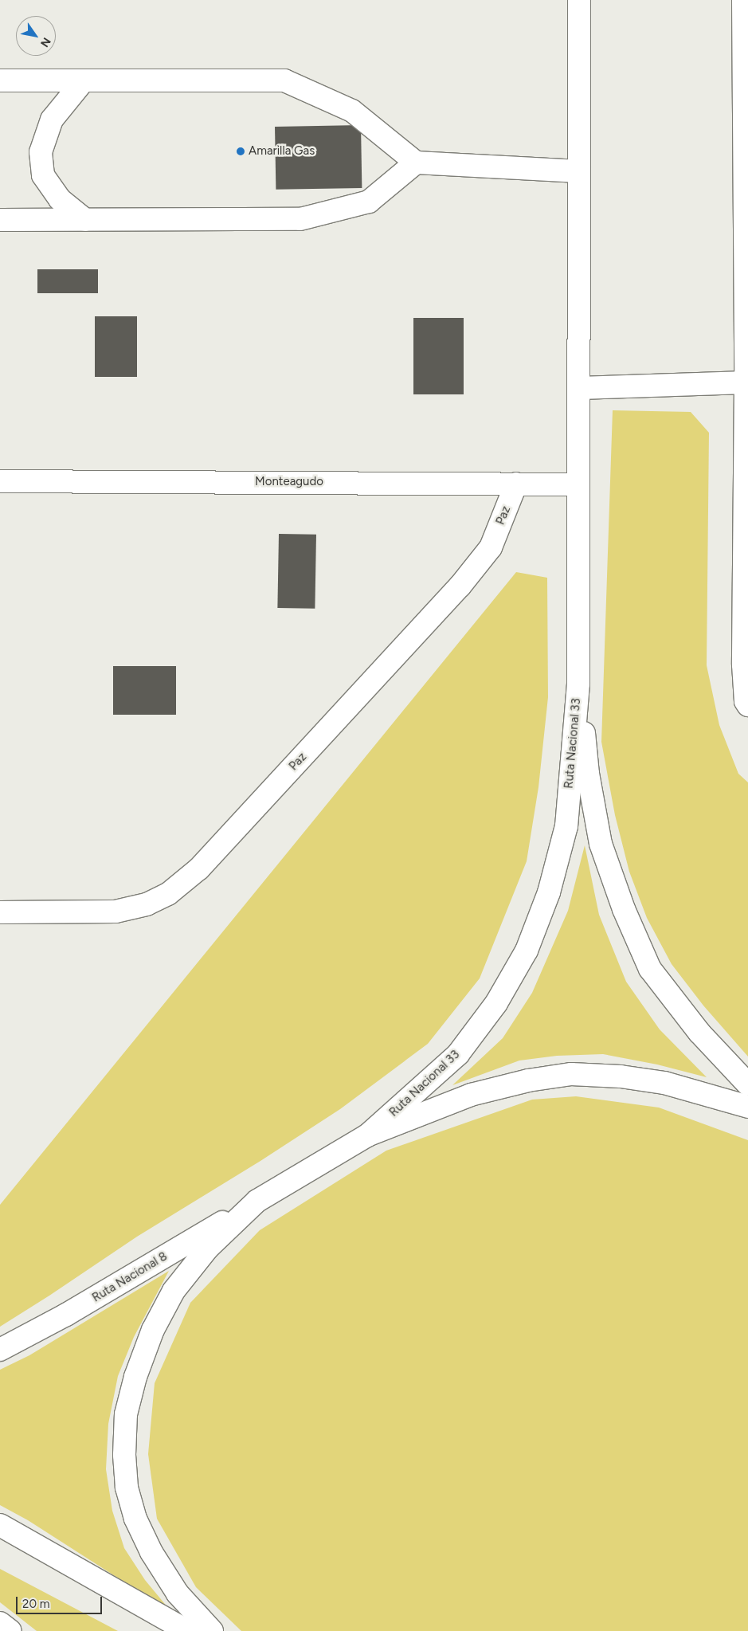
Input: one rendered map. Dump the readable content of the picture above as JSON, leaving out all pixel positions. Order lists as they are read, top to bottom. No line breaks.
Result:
{"streets":{"main road":["Monteagudo","Paz","Ruta Nacional 33","Ruta Nacional 8"]},"crossings":[["Monteagudo","Paz"]],"places":["Amarilla Gas"],"scale_bar":"20 m","north":"bottom right"}
